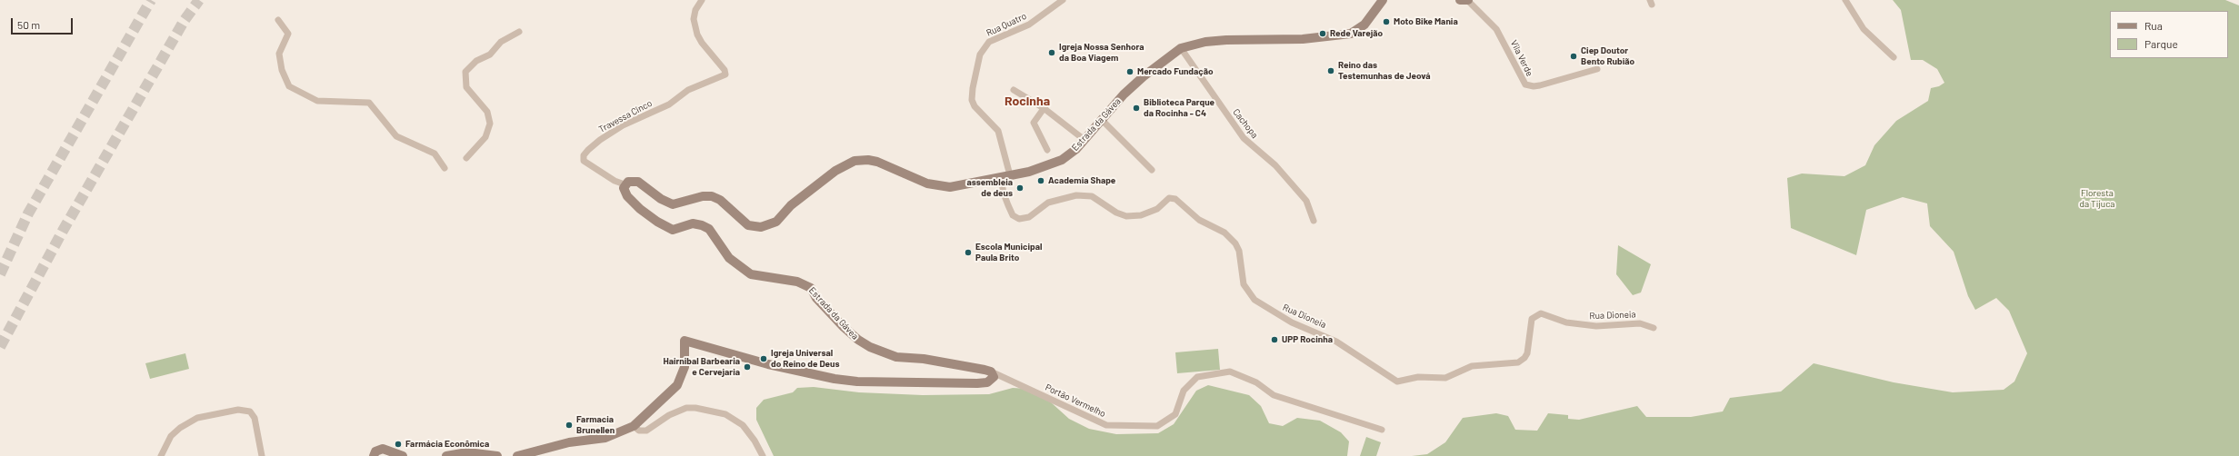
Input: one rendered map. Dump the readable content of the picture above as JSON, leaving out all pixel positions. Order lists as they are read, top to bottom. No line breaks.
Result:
{"streets":{"street":["Rua Quatro","Vila Verde","Travessa Cinco","Cachopa","Estrada da Gávea","Rua Dioneia","Portão Vermelho"]},"crossings":[["Rua Quatro","Estrada da Gávea"],["Rua Quatro","Rua Dioneia"],["Travessa Cinco","Estrada da Gávea"],["Cachopa","Estrada da Gávea"],["Estrada da Gávea","Rua Dioneia"],["Estrada da Gávea","Portão Vermelho"]],"districts":["Rocinha"],"parks":["Floresta da Tijuca"],"places":["Moto Bike Mania","Rede Varejão","Igreja Nossa Senhora da Boa Viagem","Ciep Doutor Bento Rubião","Reino das Testemunhas de Jeová","Mercado Fundação","Biblioteca Parque da Rocinha - C4","Academia Shape","assembleia de deus","Escola Municipal Paula Brito","UPP Rocinha","Igreja Universal do Reino de Deus","Hairnibal Barbearia e Cervejaria","Farmacia Brunellen","Farmácia Econômica"],"legend":["Rua","Parque"],"scale_bar":"50 m"}
